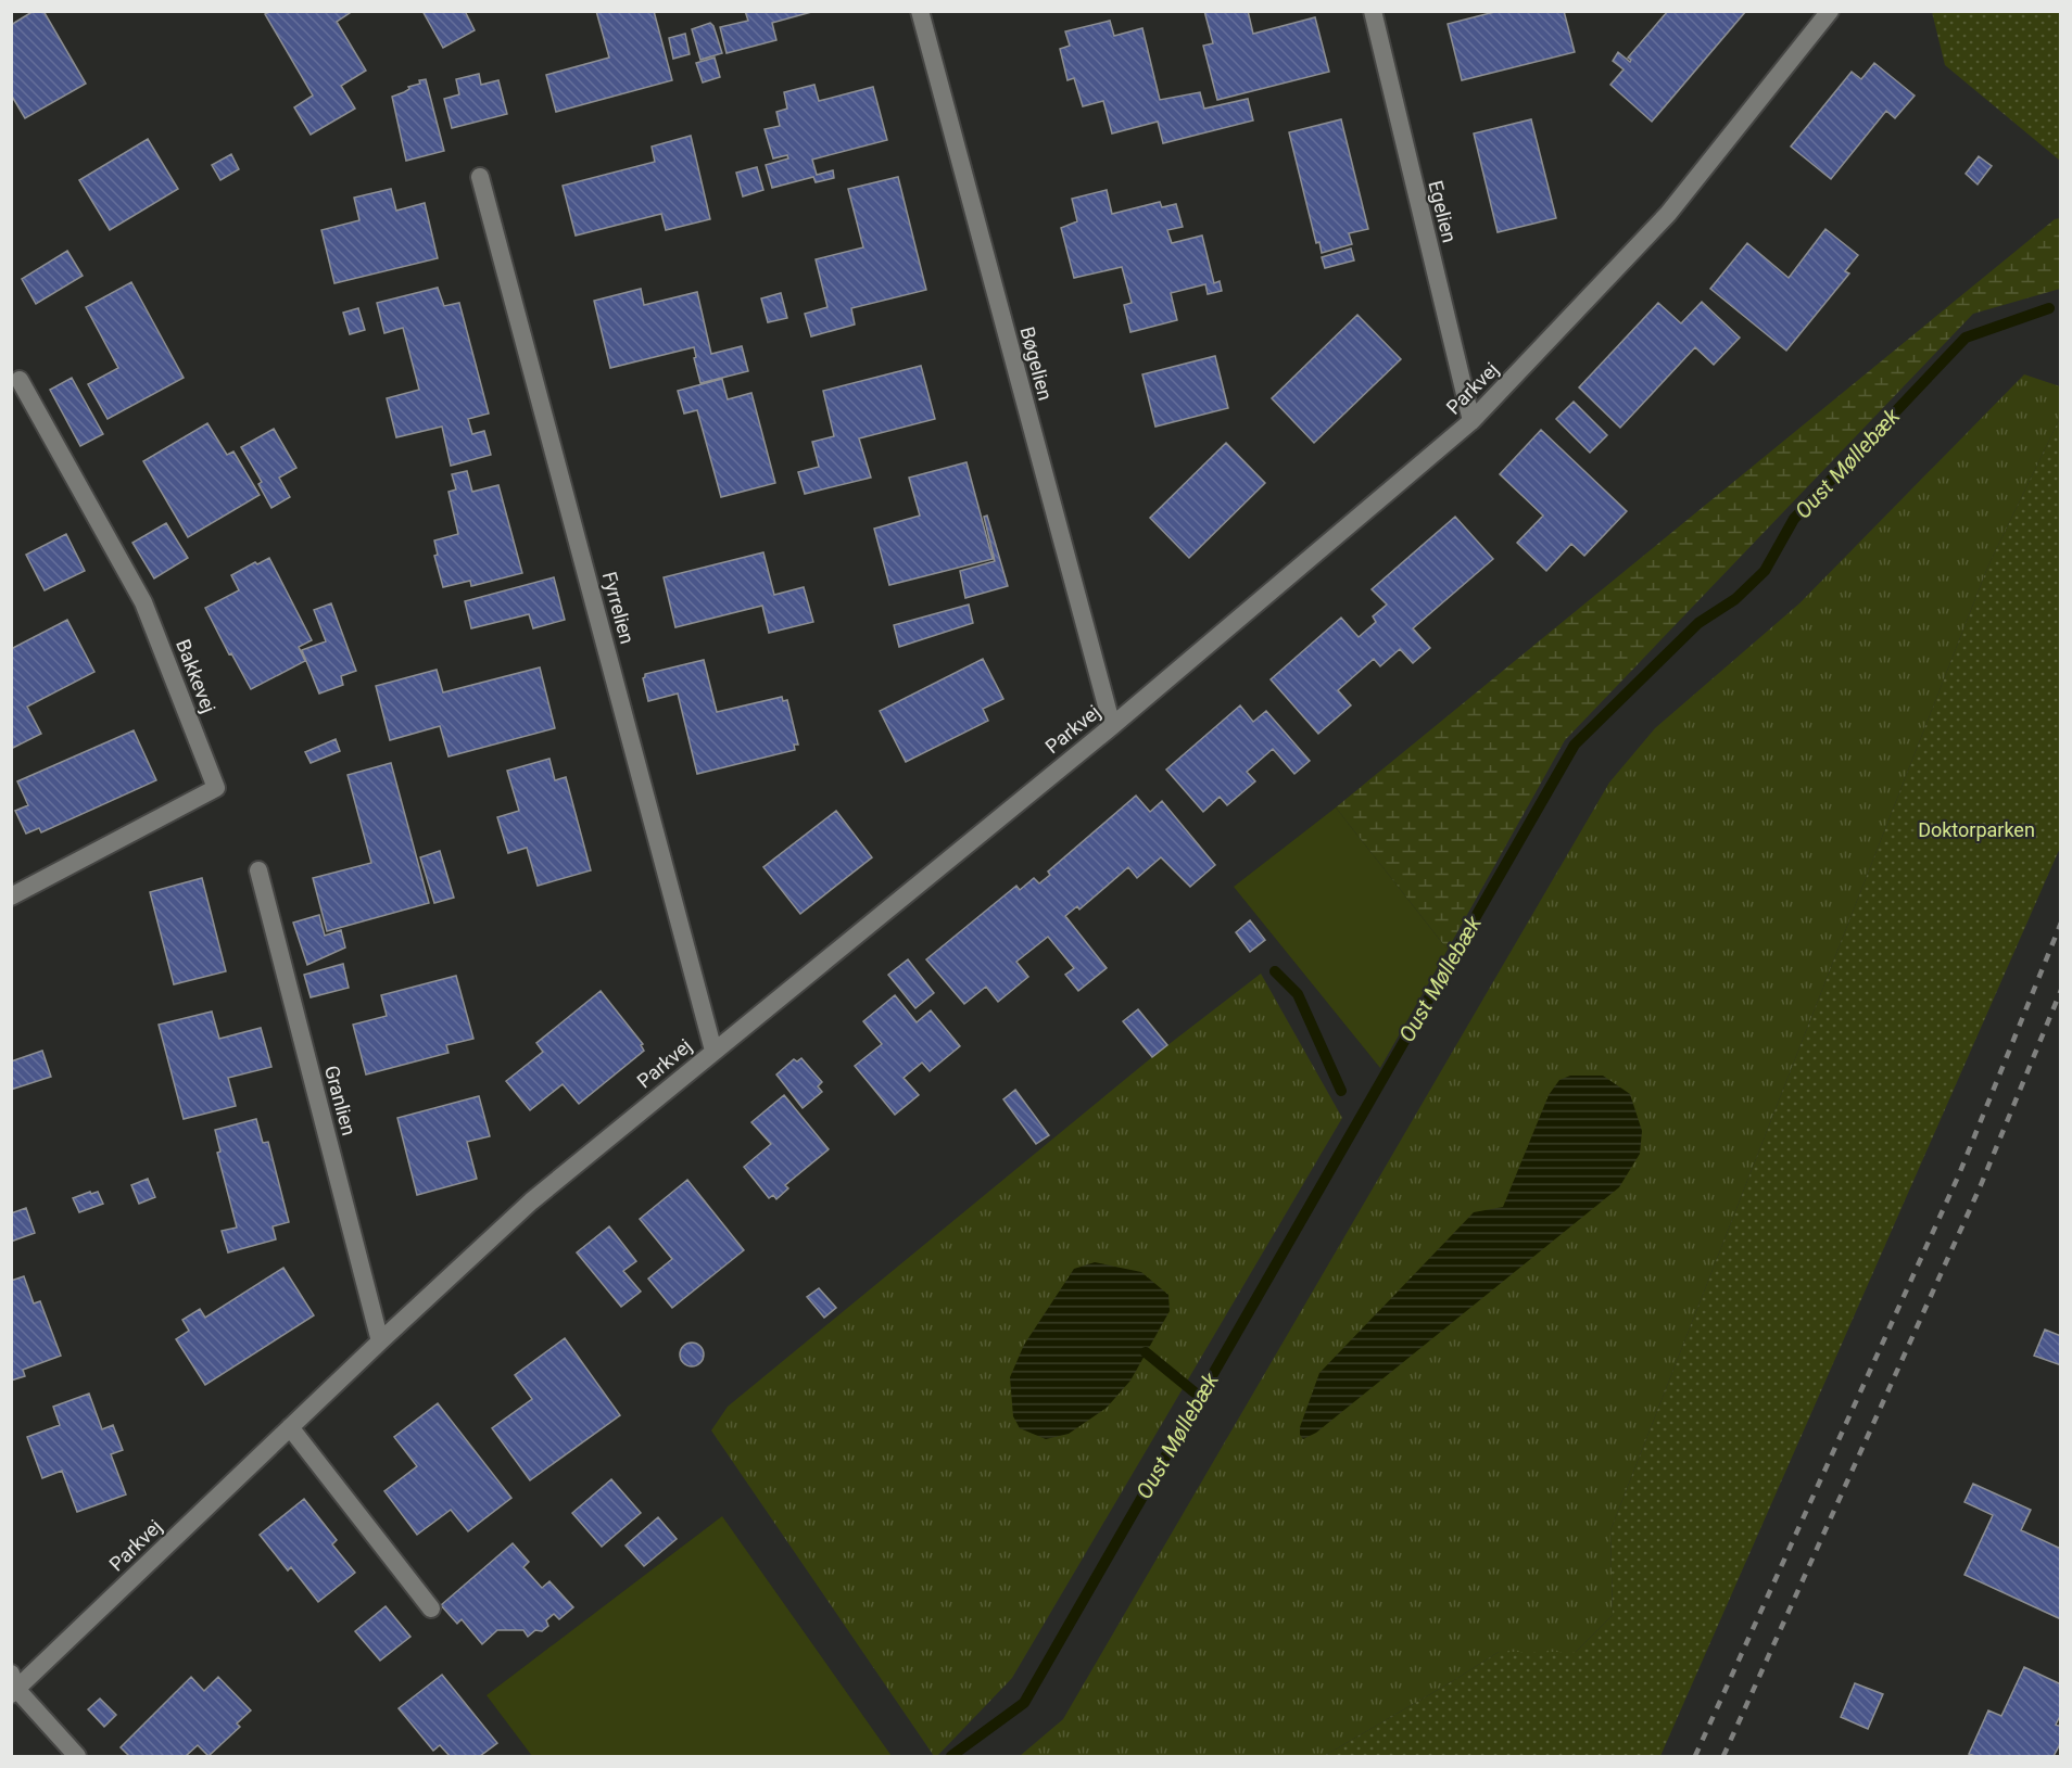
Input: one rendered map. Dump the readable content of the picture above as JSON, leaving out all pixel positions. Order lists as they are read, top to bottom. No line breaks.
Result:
{"streets":{"street":["Egelien","Bøgelien","Parkvej","Fyrrelien","Bakkevej","Granlien"]},"crossings":[["Egelien","Parkvej"],["Bøgelien","Parkvej"],["Parkvej","Fyrrelien"],["Parkvej","Granlien"]],"water":["Oust Møllebæk"],"parks":["Doktorparken"]}
